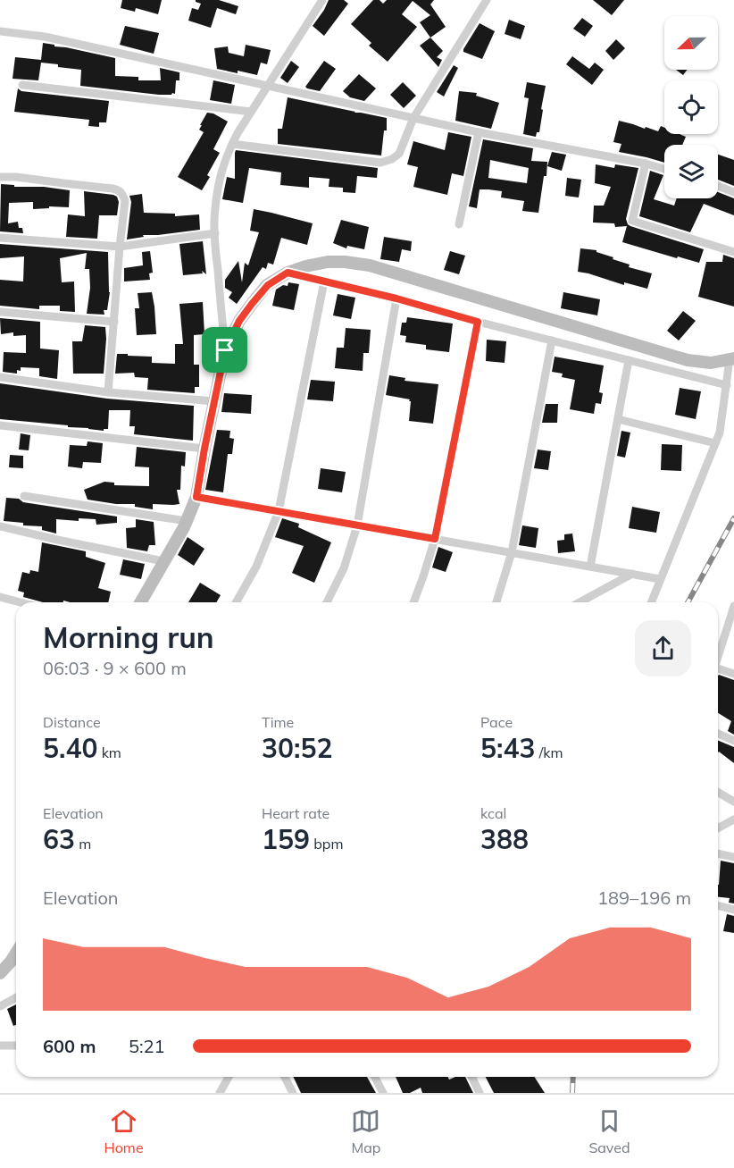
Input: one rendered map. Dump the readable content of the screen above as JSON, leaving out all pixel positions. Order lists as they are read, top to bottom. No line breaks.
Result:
{"north":"left","page":{"heading":["Morning run","06:03 · 9 × 600 m"],"stats":[["Distance","5.40 km"],["Time","30:52"],["Pace","5:43 /km"],["Elevation","63 m"],["Heart rate","159 bpm"],["kcal","388"]],"chart":["Elevation","189–196 m"],"list":[{"name":"600 m","note":"5:21"}],"tabs":["Home","Map","Saved"]}}
